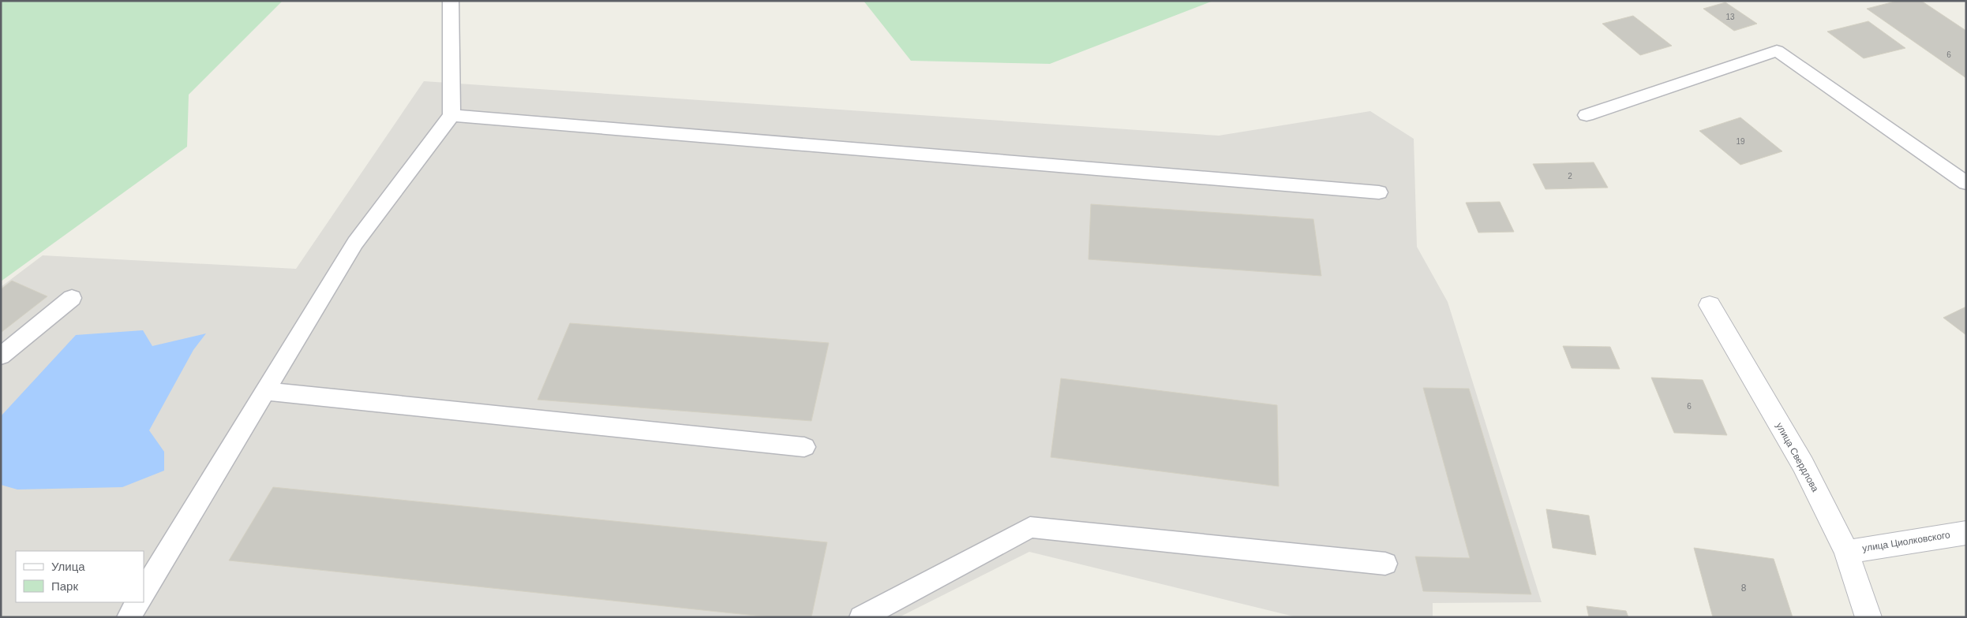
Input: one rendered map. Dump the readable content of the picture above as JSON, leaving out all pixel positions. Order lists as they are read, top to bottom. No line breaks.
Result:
{"streets":{"street":["улица Свердлова","улица Циолковского"]},"crossings":[["улица Свердлова","улица Циолковского"]],"house_numbers":["13","6","19","2","6","8"],"legend":["Улица","Парк"]}
